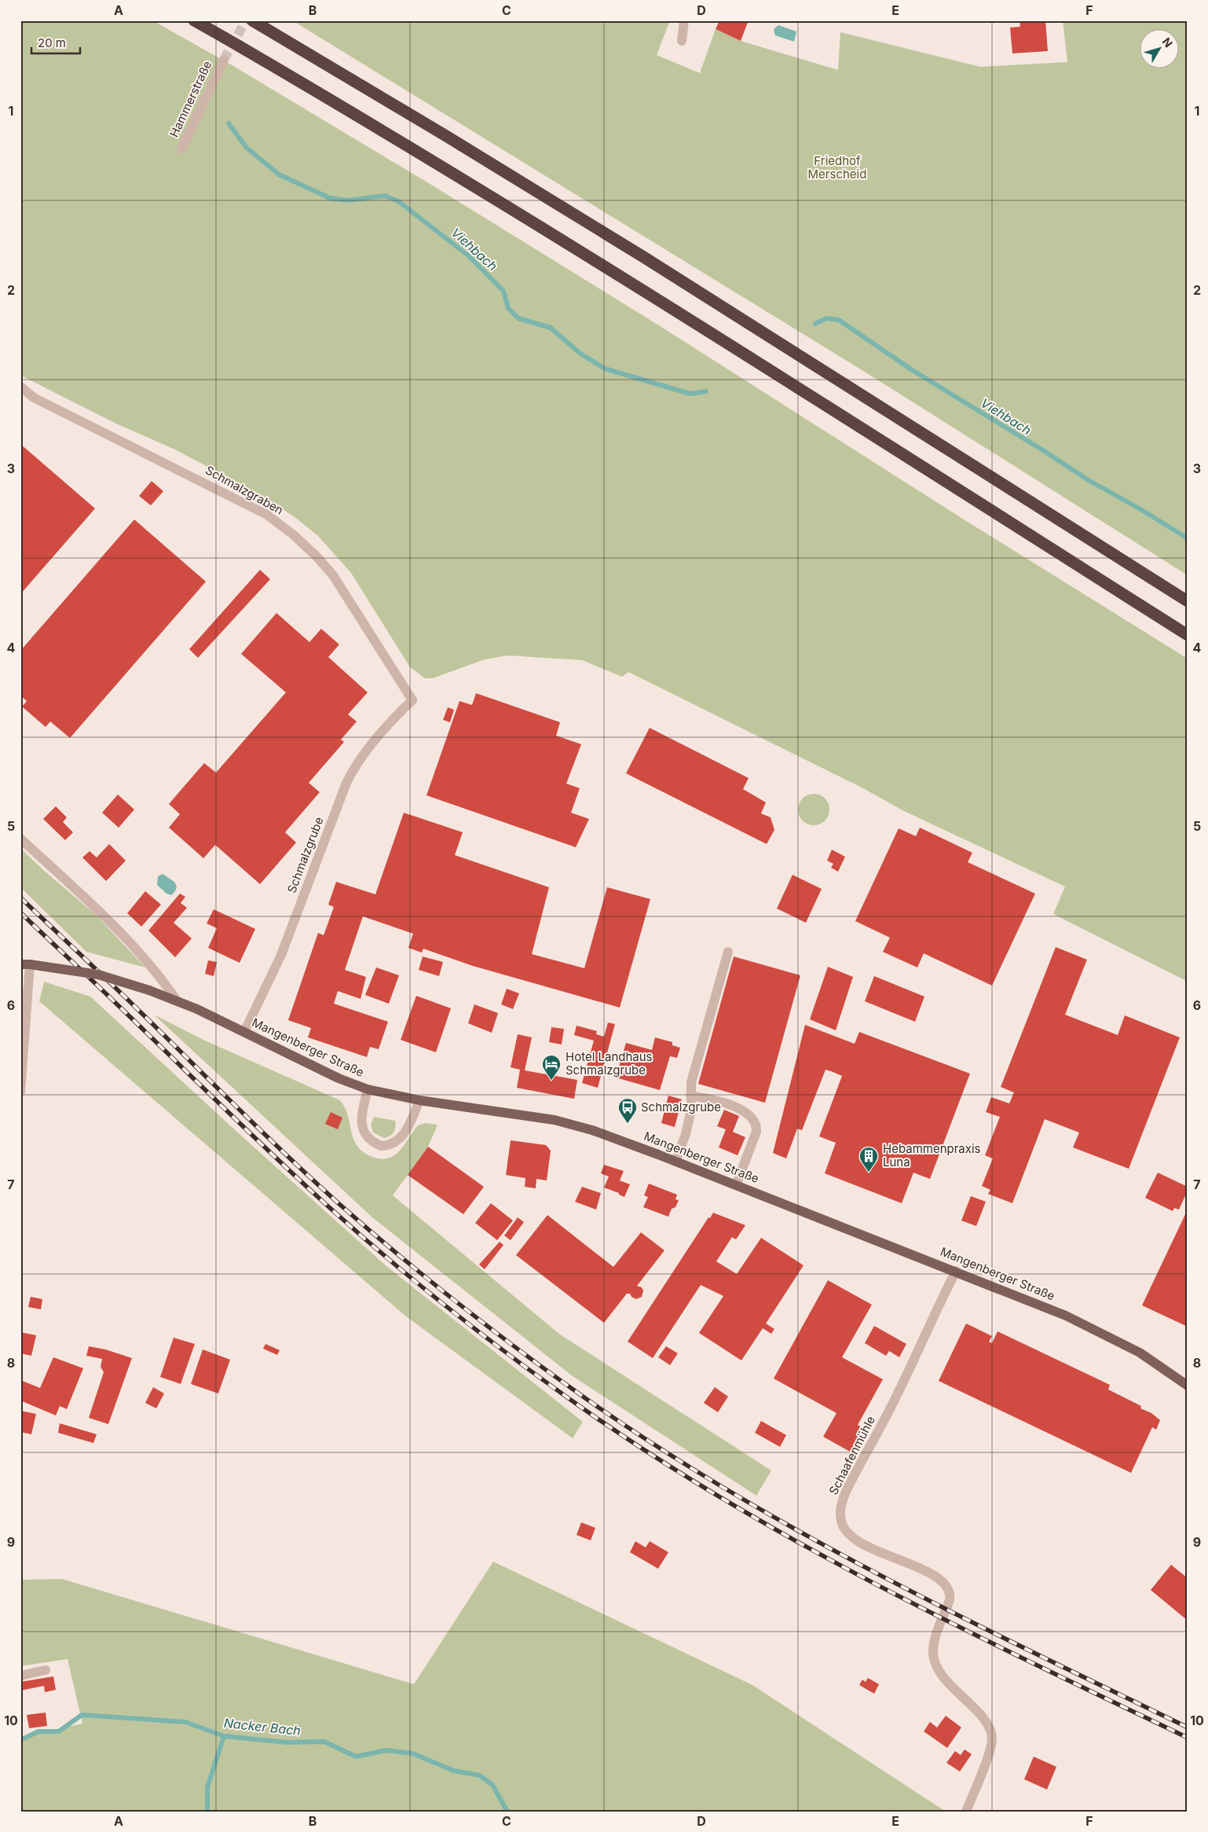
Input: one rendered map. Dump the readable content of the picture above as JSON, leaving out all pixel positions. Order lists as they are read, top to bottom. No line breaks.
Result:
{"streets":{"main road":["Mangenberger Straße"],"street":["Hammerstraße","Schmalzgraben","Schmalzgrube","Schaafenmühle"]},"crossings":[["Schmalzgraben","Schmalzgrube"],["Schmalzgrube","Mangenberger Straße"],["Mangenberger Straße","Schaafenmühle"]],"water":["Viehbach","Nacker Bach"],"parks":["Friedhof Merscheid"],"places":{"hotel":["Hotel Landhaus Schmalzgrube"],"bus stop":["Schmalzgrube"],"building":["Hebammenpraxis Luna"]},"scale_bar":"20 m","north":"top right","grid":{"columns":["A","B","C","D","E","F"],"rows":["1","2","3","4","5","6","7","8","9","10"]}}
